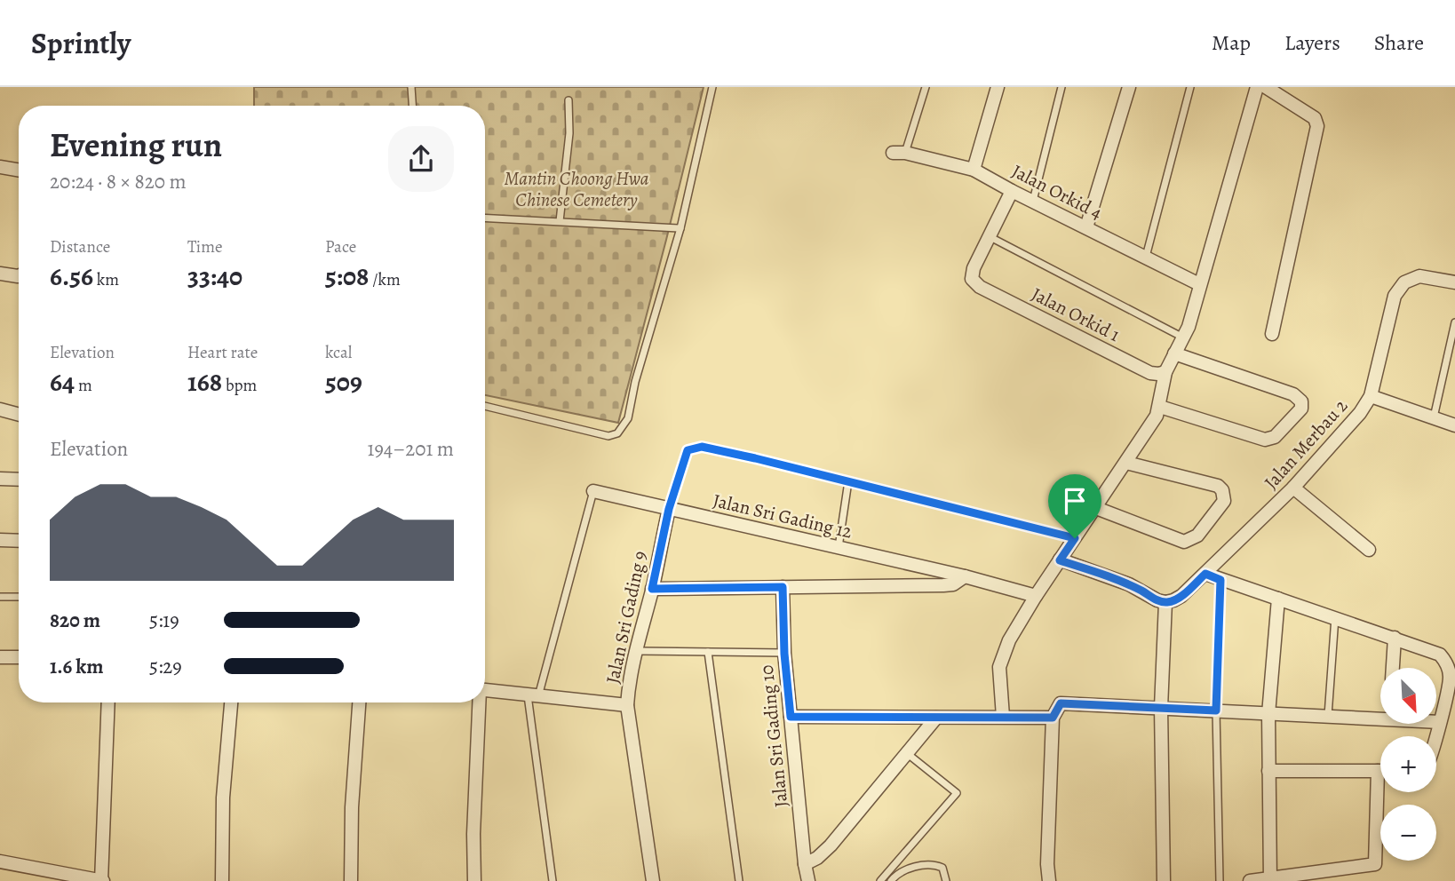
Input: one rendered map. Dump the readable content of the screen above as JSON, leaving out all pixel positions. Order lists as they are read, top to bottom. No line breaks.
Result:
{"streets":{"street":["Jalan Orkid 4","Jalan Orkid 1","Jalan Merbau 2","Jalan Sri Gading 12","Jalan Sri Gading 9","Jalan Sri Gading 10"]},"crossings":[["Jalan Sri Gading 12","Jalan Sri Gading 9"]],"parks":["Mantin Choong Hwa Chinese Cemetery"],"north":"bottom right","page":{"header":"Sprintly","nav":["Map","Layers","Share"],"heading":["Evening run","20:24 · 8 × 820 m"],"stats":[["Distance","6.56 km"],["Time","33:40"],["Pace","5:08 /km"],["Elevation","64 m"],["Heart rate","168 bpm"],["kcal","509"]],"chart":["Elevation","194–201 m"],"list":[{"name":"820 m","note":"5:19"},{"name":"1.6 km","note":"5:29"}],"map_buttons":["+","−"]}}
